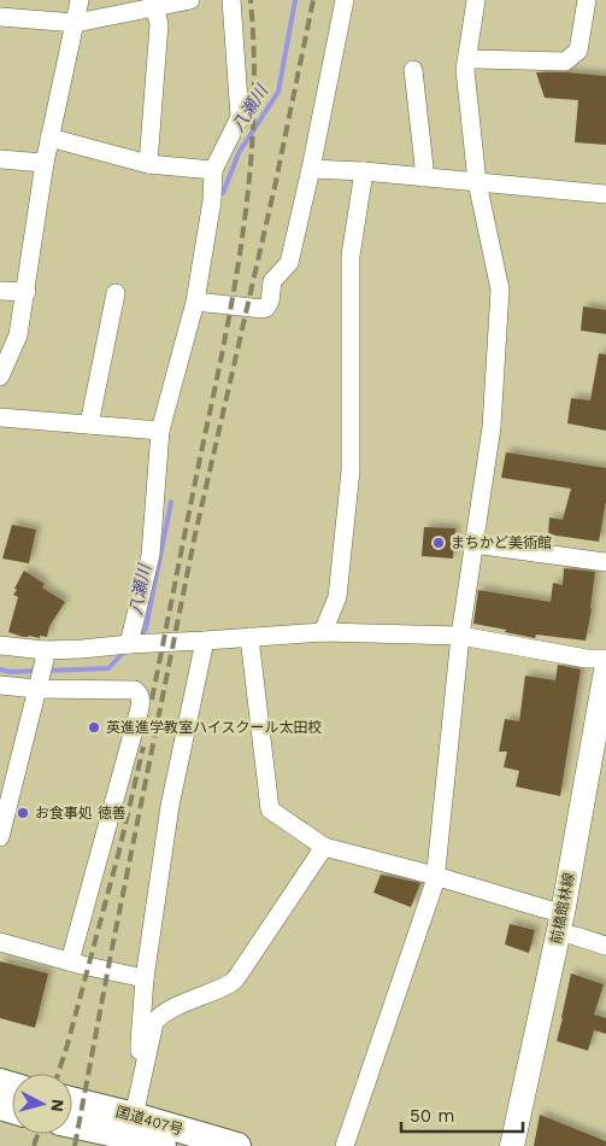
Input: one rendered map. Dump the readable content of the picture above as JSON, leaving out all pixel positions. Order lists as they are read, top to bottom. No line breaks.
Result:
{"streets":{"highway":["国道407号"],"main road":["前橋館林線"]},"water":["八瀬川"],"places":["まちかど美術館","英進進学教室ハイスクール太田校","お食事処 徳善"],"scale_bar":"50 m","north":"right"}
